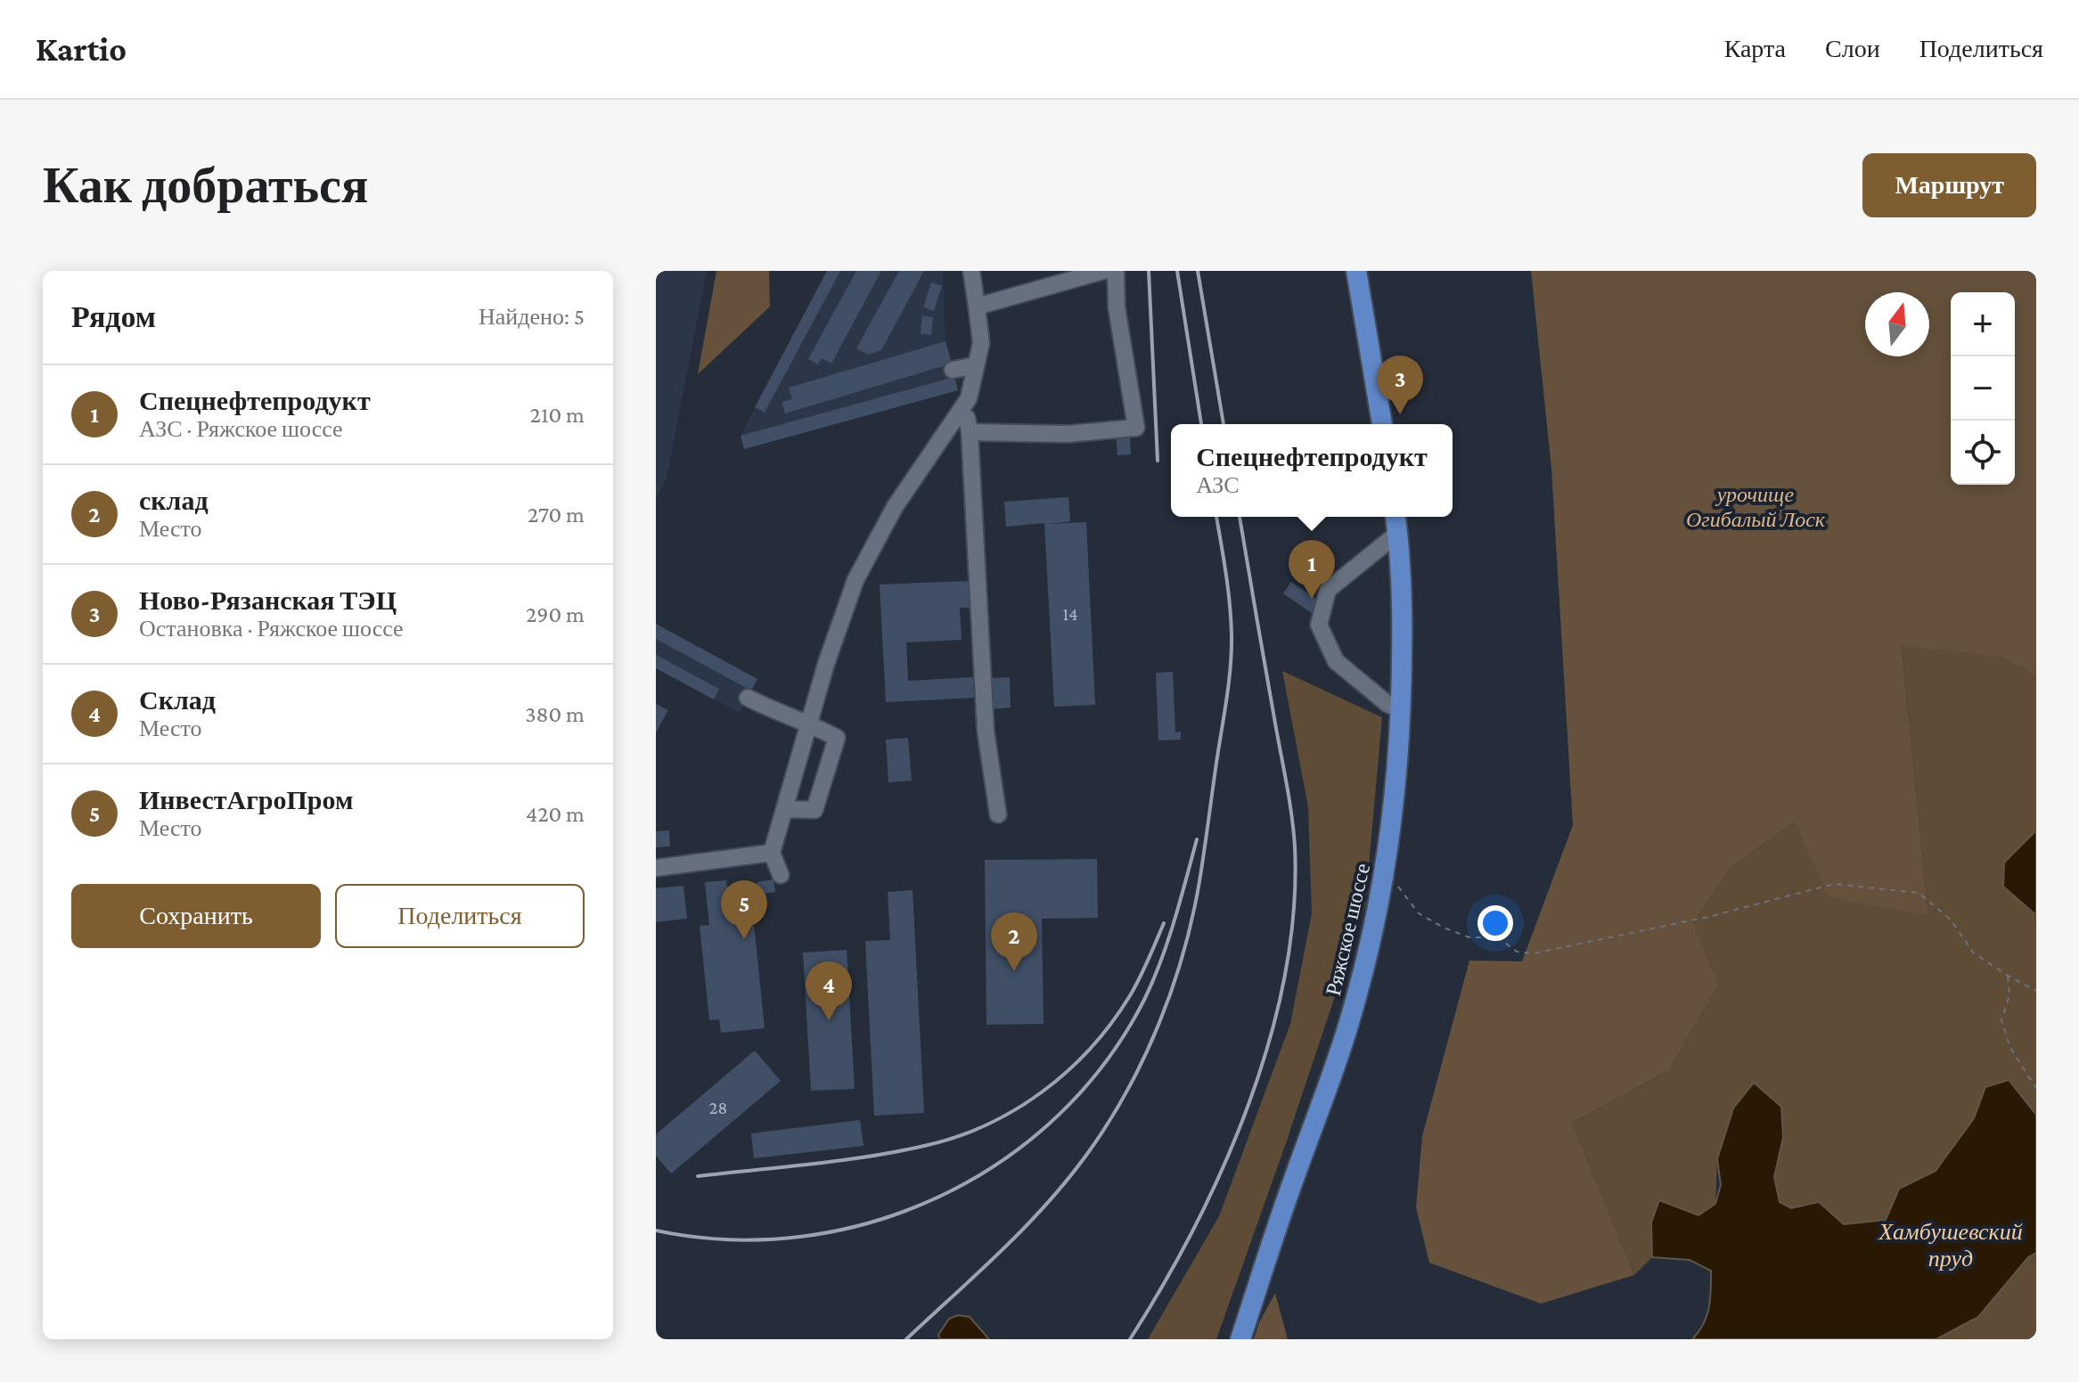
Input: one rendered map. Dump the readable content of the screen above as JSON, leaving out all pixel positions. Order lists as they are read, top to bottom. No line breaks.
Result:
{"streets":{"main road":["Ряжское шоссе"]},"water":["Хамбушевский пруд"],"parks":["урочище Огибалый Лоск"],"house_numbers":["14","28"],"north":"top","page":{"header":"Kartio","nav":["Карта","Слои","Поделиться"],"buttons":["Маршрут",["Сохранить","Поделиться"]],"title":"Как добраться","heading":["Рядом","Найдено: 5"],"map_buttons":["+","−"],"pins":["3","1","5","2","4"],"list":[{"mark":"1","name":"Спецнефтепродукт","note":"АЗС · Ряжское шоссе","value":"210 m"},{"mark":"2","name":"склад","note":"Место","value":"270 m"},{"mark":"3","name":"Ново-Рязанская ТЭЦ","note":"Остановка · Ряжское шоссе","value":"290 m"},{"mark":"4","name":"Склад","note":"Место","value":"380 m"},{"mark":"5","name":"ИнвестАгроПром","note":"Место","value":"420 m"}],"popup":["Спецнефтепродукт","АЗС"]}}
